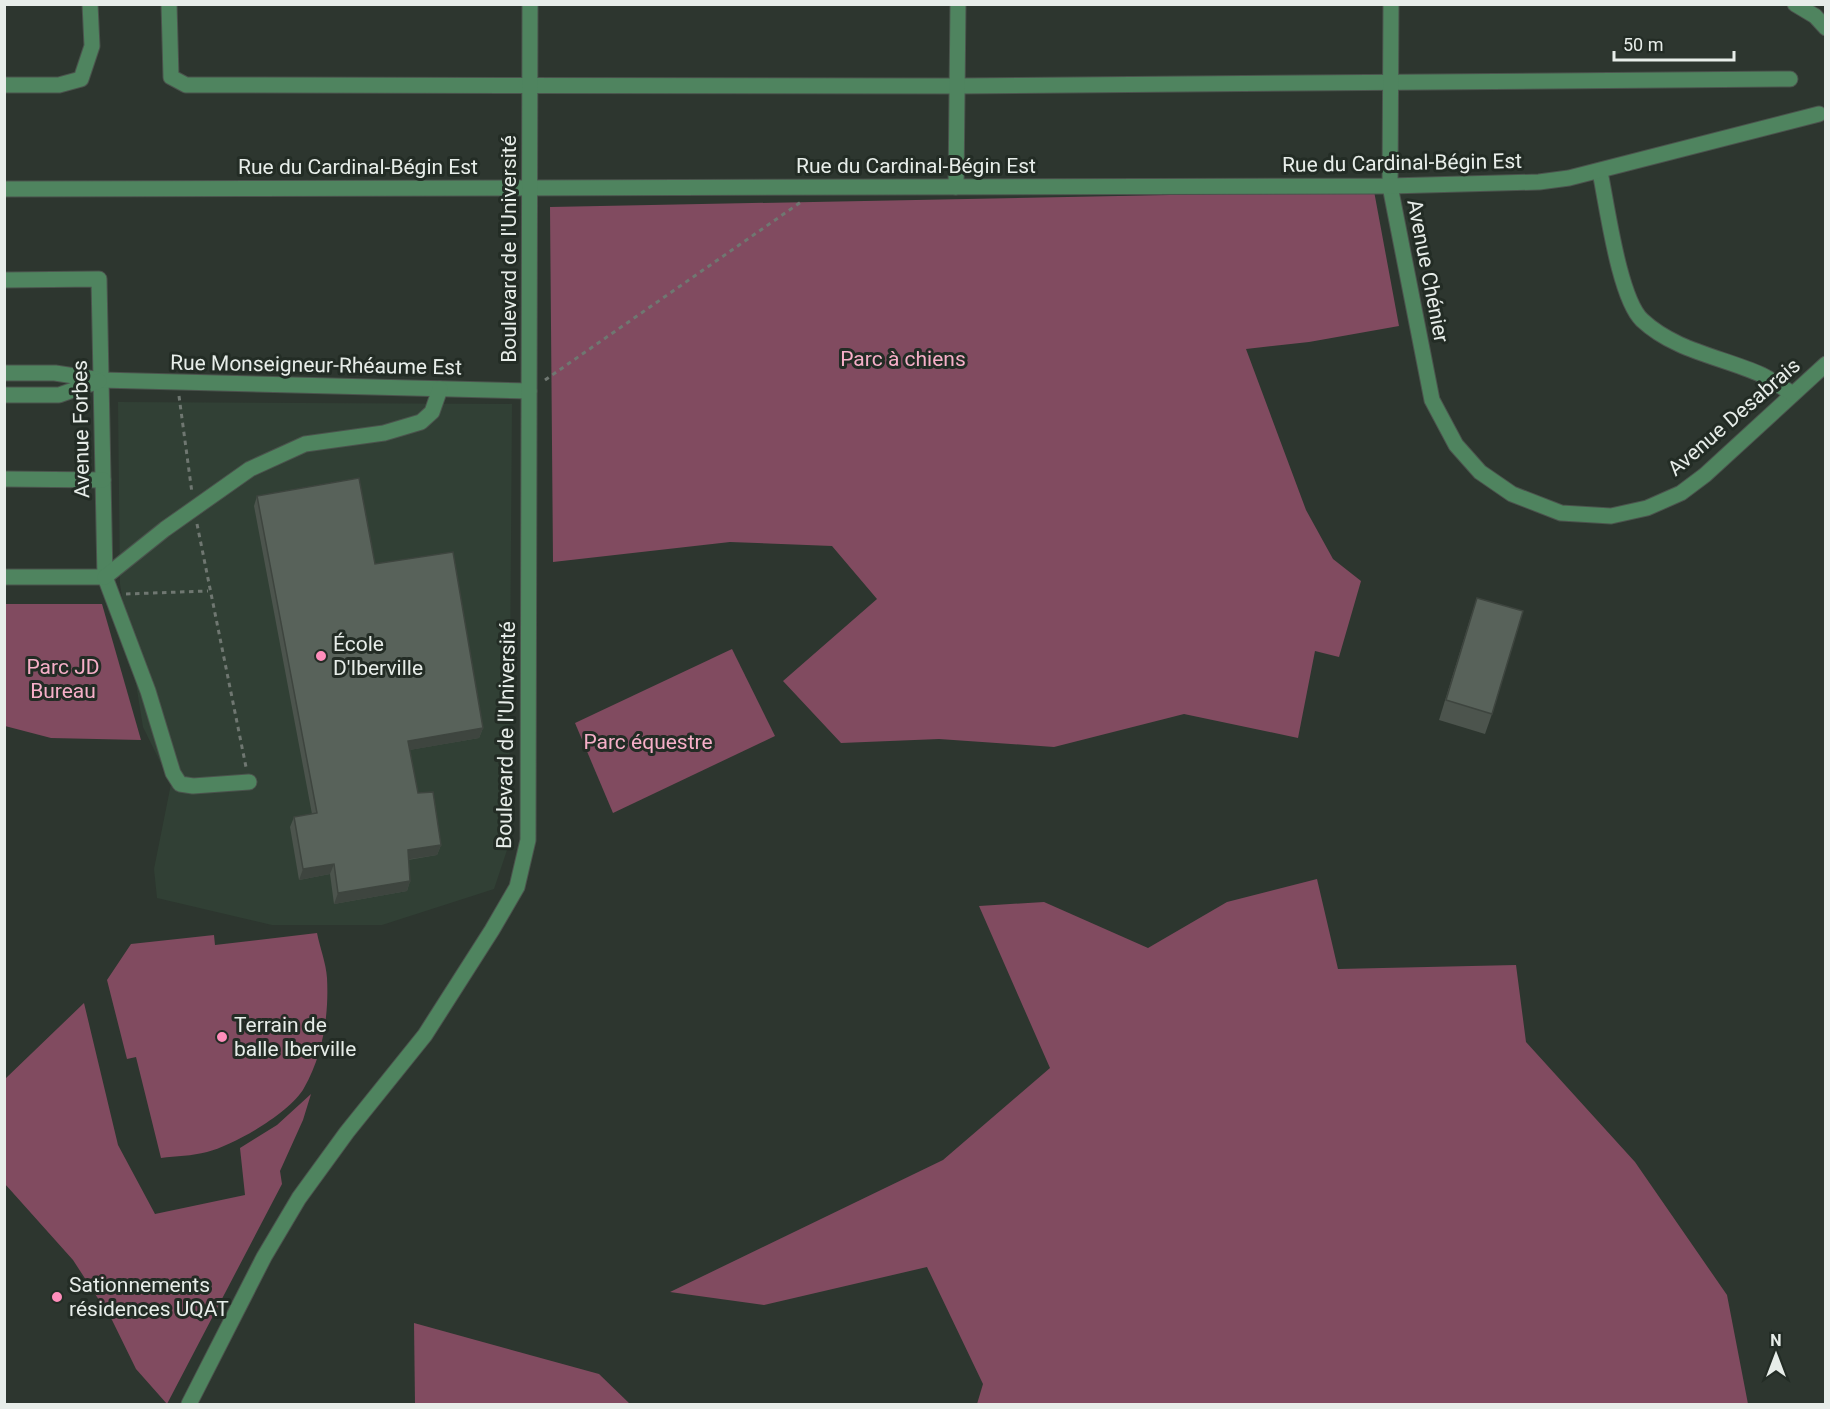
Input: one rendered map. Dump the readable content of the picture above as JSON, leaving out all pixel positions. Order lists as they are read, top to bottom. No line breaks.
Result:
{"streets":{"street":["Rue du Cardinal-Bégin Est","Boulevard de l'Université","Avenue Chénier","Rue Monseigneur-Rhéaume Est","Avenue Desabrais","Avenue Forbes"]},"crossings":[["Rue du Cardinal-Bégin Est","Boulevard de l'Université"],["Rue du Cardinal-Bégin Est","Avenue Chénier"],["Boulevard de l'Université","Rue Monseigneur-Rhéaume Est"],["Avenue Chénier","Avenue Desabrais"],["Rue Monseigneur-Rhéaume Est","Avenue Forbes"]],"parks":["Parc à chiens","Parc JD Bureau","Parc équestre"],"places":["École D'Iberville","Terrain de balle Iberville","Sationnements résidences UQAT"],"scale_bar":"50 m","north":"top"}
